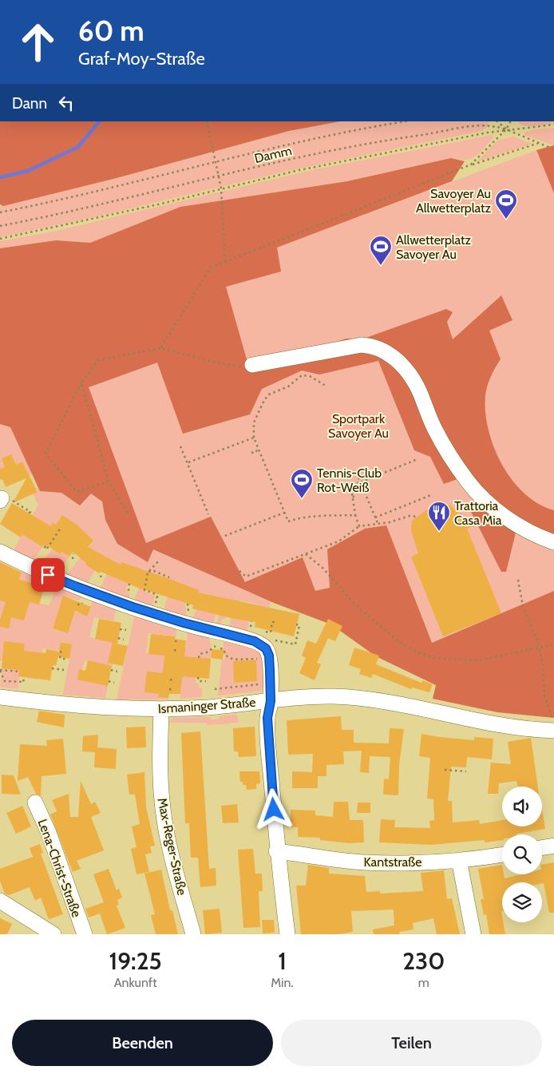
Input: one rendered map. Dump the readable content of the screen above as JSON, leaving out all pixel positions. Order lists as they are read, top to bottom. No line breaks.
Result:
{"streets":{"street":["Ismaninger Straße","Max-Reger-Straße","Kantstraße","Lena-Christ-Straße"],"path":["Damm"]},"crossings":[["Ismaninger Straße","Max-Reger-Straße"]],"parks":["Sportpark Savoyer Au"],"places":{"sports":["Savoyer Au Allwetterplatz","Allwetterplatz Savoyer Au","Tennis-Club Rot-Weiß"],"restaurant":["Trattoria Casa Mia"]},"page":{"turn":["60 m","Graf-Moy-Straße"],"then":"Dann","eta":["19:25","Ankunft","1","Min.","230","m"],"buttons":["Beenden","Teilen"]}}
